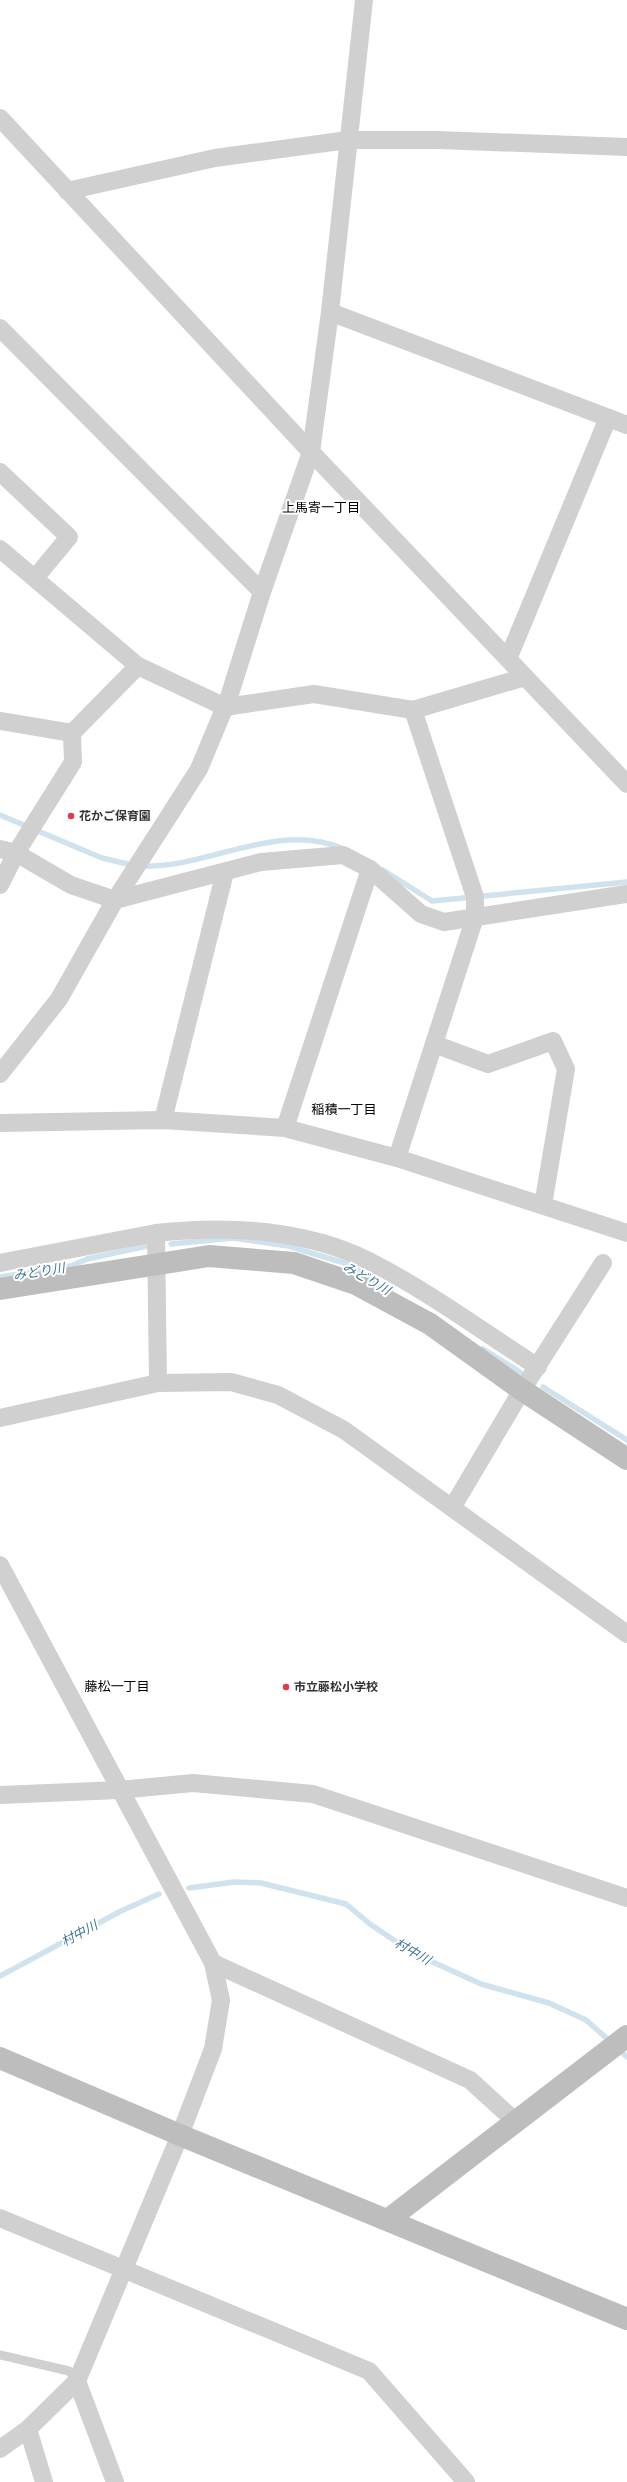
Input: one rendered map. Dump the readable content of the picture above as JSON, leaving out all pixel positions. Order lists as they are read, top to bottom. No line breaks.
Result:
{"districts":["上馬寄一丁目","稲積一丁目","藤松一丁目"],"water":["みどり川","村中川"],"places":["花かご保育園","市立藤松小学校"]}
